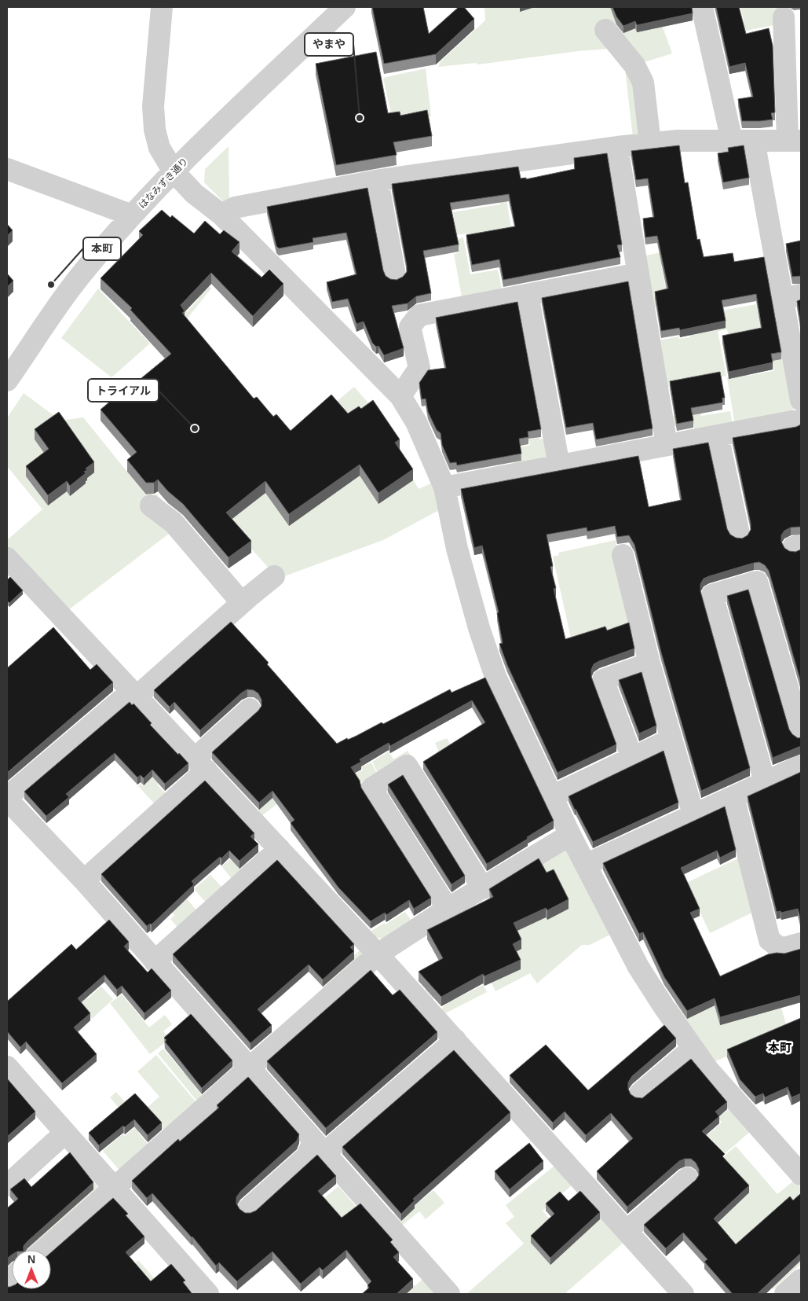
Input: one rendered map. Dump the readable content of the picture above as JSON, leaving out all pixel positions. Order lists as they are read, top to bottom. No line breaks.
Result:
{"streets":{"street":["はなみずき通り"]},"districts":["本町"],"places":["やまや","本町","トライアル"],"north":"top"}
